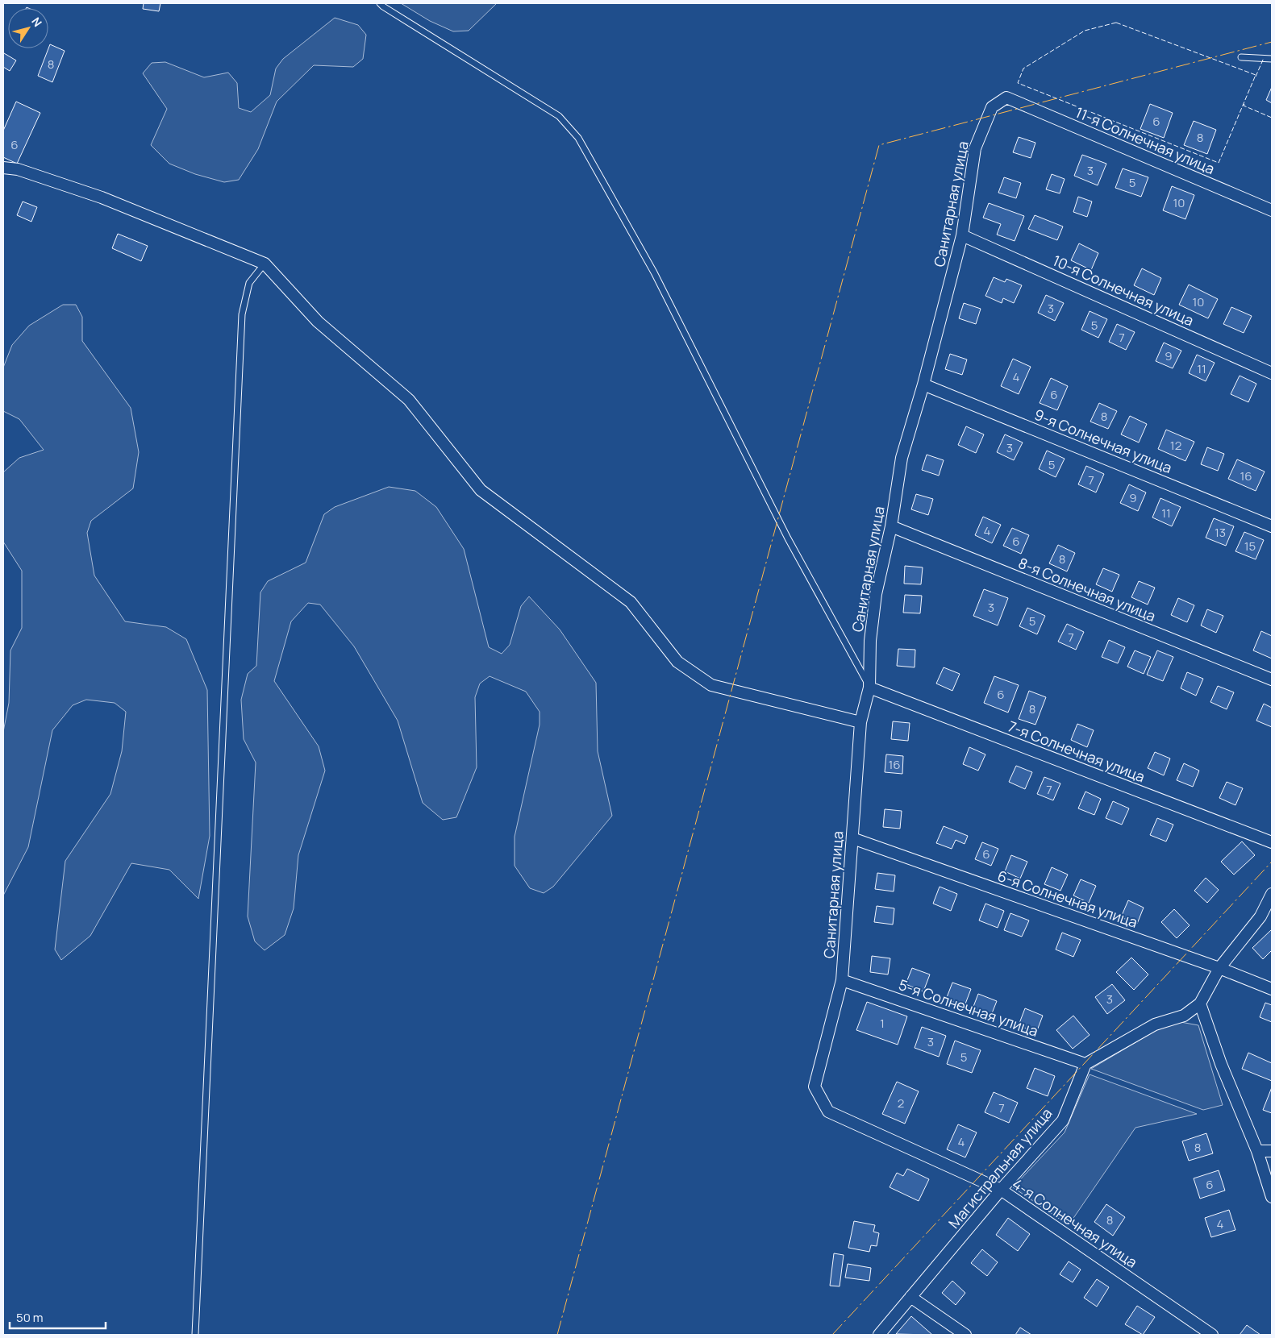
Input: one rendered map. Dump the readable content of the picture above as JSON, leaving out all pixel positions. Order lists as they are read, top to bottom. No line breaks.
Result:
{"streets":{"street":["11-я Солнечная улица","Санитарная улица","10-я Солнечная улица","9-я Солнечная улица","8-я Солнечная улица","7-я Солнечная улица","6-я Солнечная улица","5-я Солнечная улица","Магистральная улица","4-я Солнечная улица"]},"crossings":[["11-я Солнечная улица","Санитарная улица"],["Санитарная улица","10-я Солнечная улица"],["Санитарная улица","9-я Солнечная улица"],["Санитарная улица","8-я Солнечная улица"],["Санитарная улица","7-я Солнечная улица"],["Санитарная улица","6-я Солнечная улица"],["Санитарная улица","5-я Солнечная улица"],["Санитарная улица","4-я Солнечная улица"],["5-я Солнечная улица","Магистральная улица"],["Магистральная улица","4-я Солнечная улица"]],"house_numbers":["8","6","8","6","3","5","10","10","3","5","7","9","11","4","6","8","12","3","5","16","7","9","11","4","13","6","15","8","3","5","7","6","8","16","7","6","3","1","3","5","2","7","4","8","6","8","4"],"scale_bar":"50 m","north":"top right"}
